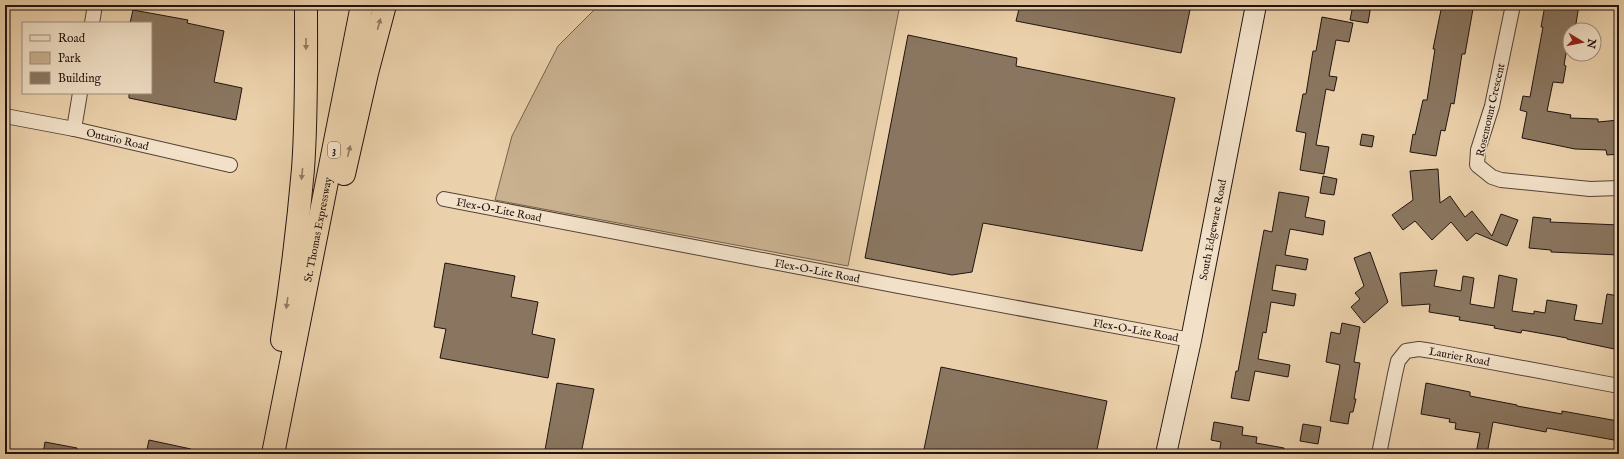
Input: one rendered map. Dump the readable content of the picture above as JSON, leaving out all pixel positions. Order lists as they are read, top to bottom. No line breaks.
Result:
{"streets":{"highway":["3","St. Thomas Expressway"],"main road":["South Edgeware Road"],"street":["Rosemount Crescent","Ontario Road","Flex-O-Lite Road","Laurier Road"]},"crossings":[["Flex-O-Lite Road","South Edgeware Road"]],"legend":["Road","Park","Building"],"north":"right"}
